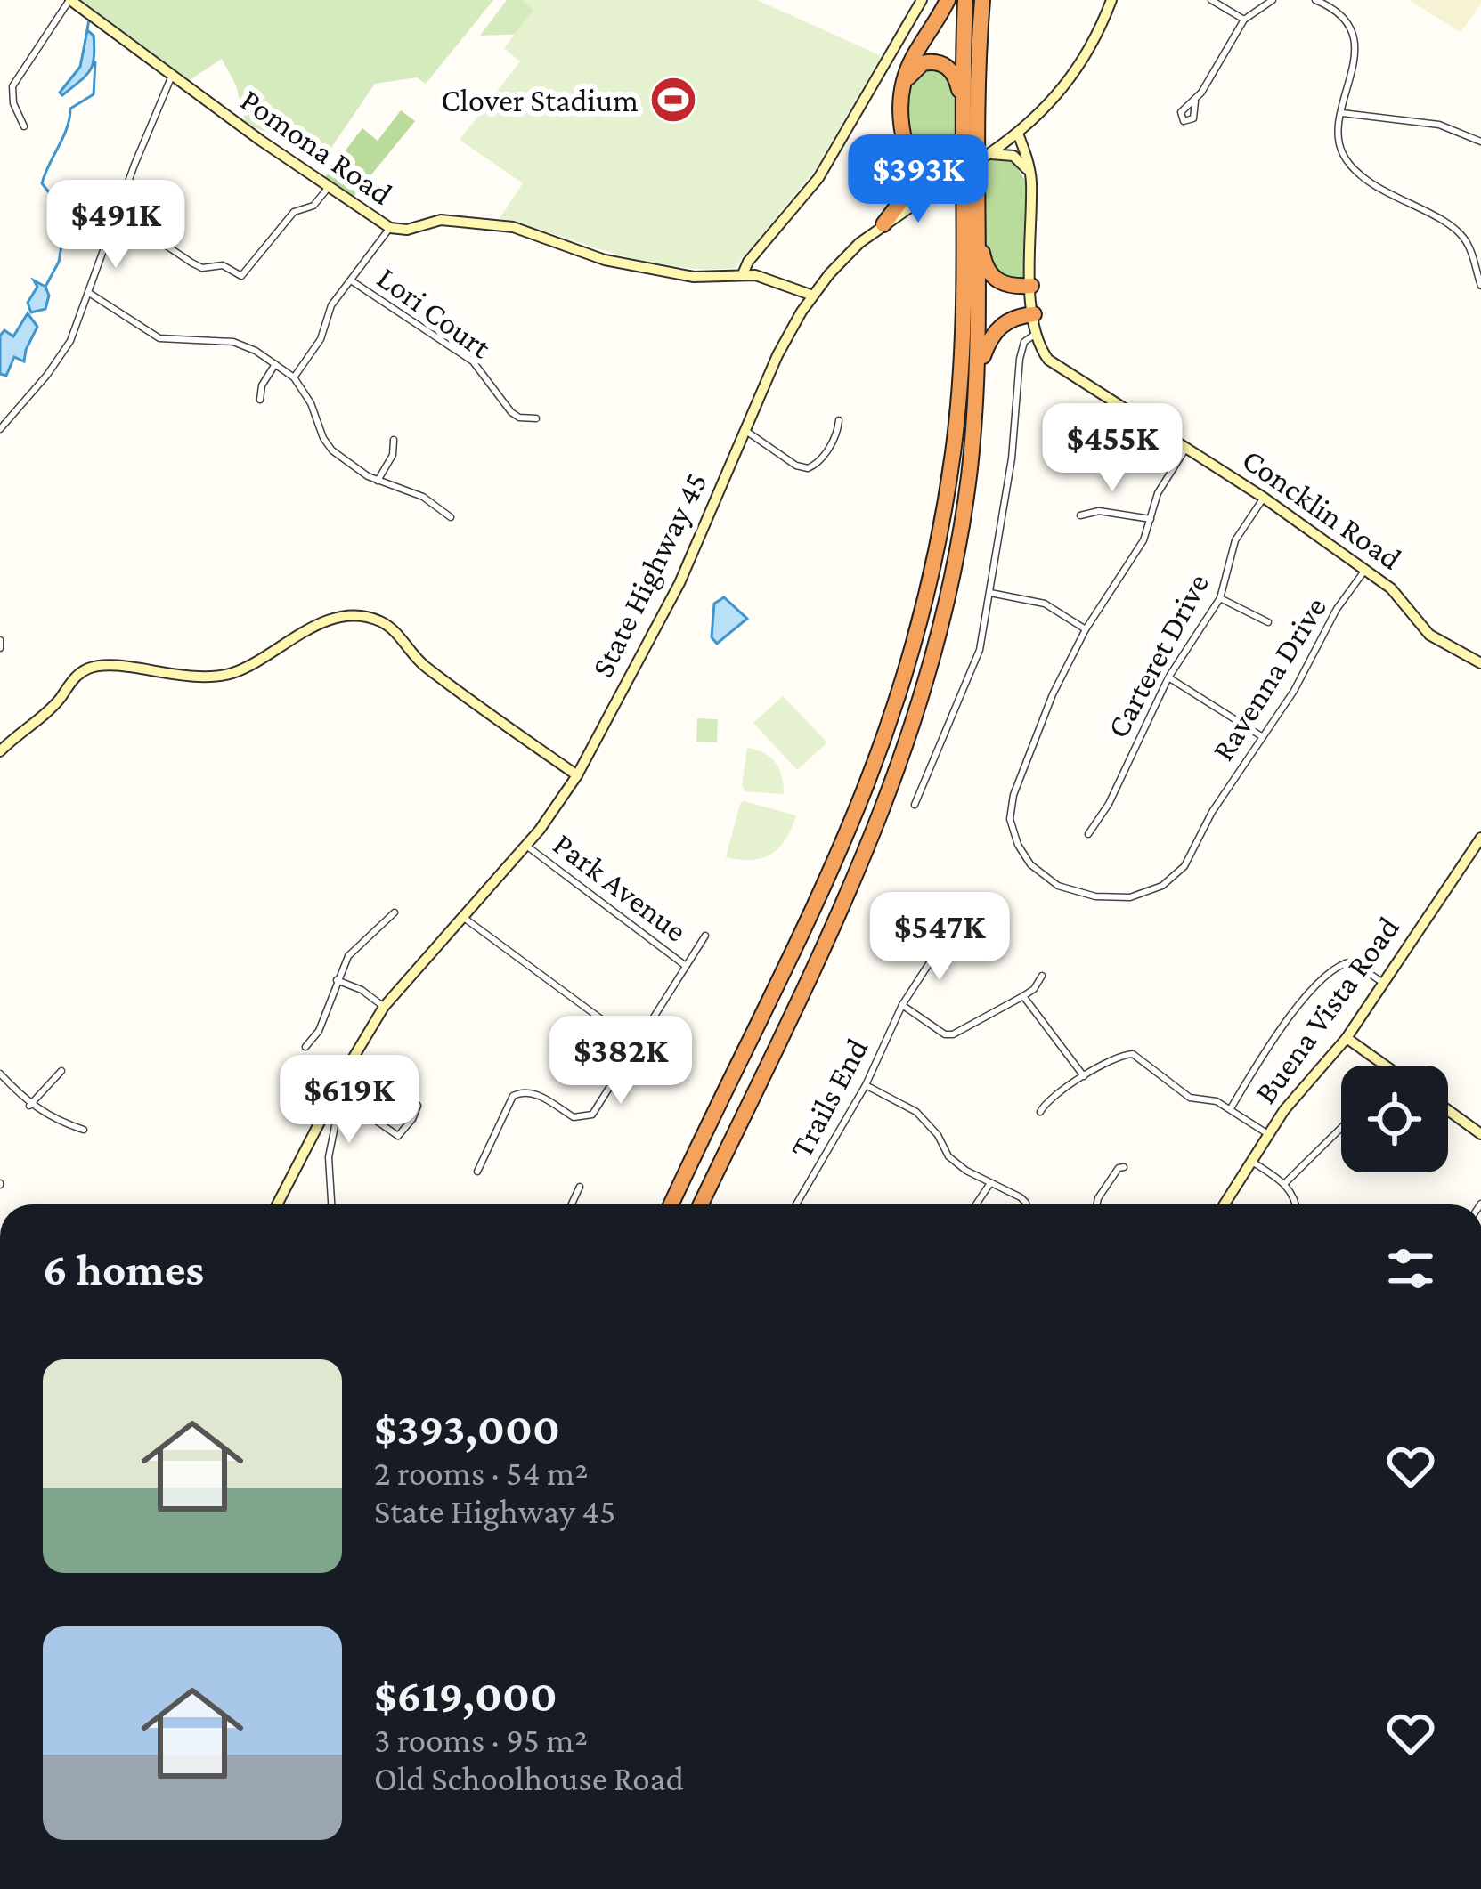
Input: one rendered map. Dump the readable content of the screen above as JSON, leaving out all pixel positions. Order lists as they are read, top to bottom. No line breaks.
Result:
{"streets":{"street":["Pomona Road","Lori Court","Concklin Road","State Highway 45","Carteret Drive","Ravenna Drive","Park Avenue","Buena Vista Road","Trails End"]},"crossings":[["Pomona Road","State Highway 45"],["Concklin Road","Carteret Drive"],["Concklin Road","Ravenna Drive"],["State Highway 45","Park Avenue"]],"places":{"sports":["Clover Stadium"]},"page":{"price":["$393K","$491K","$455K","$547K","$382K","$619K"],"heading":"6 homes","list":[{"name":"$393,000","note":"2 rooms · 54 m² · State Highway 45"},{"name":"$619,000","note":"3 rooms · 95 m² · Old Schoolhouse Road"}]}}
